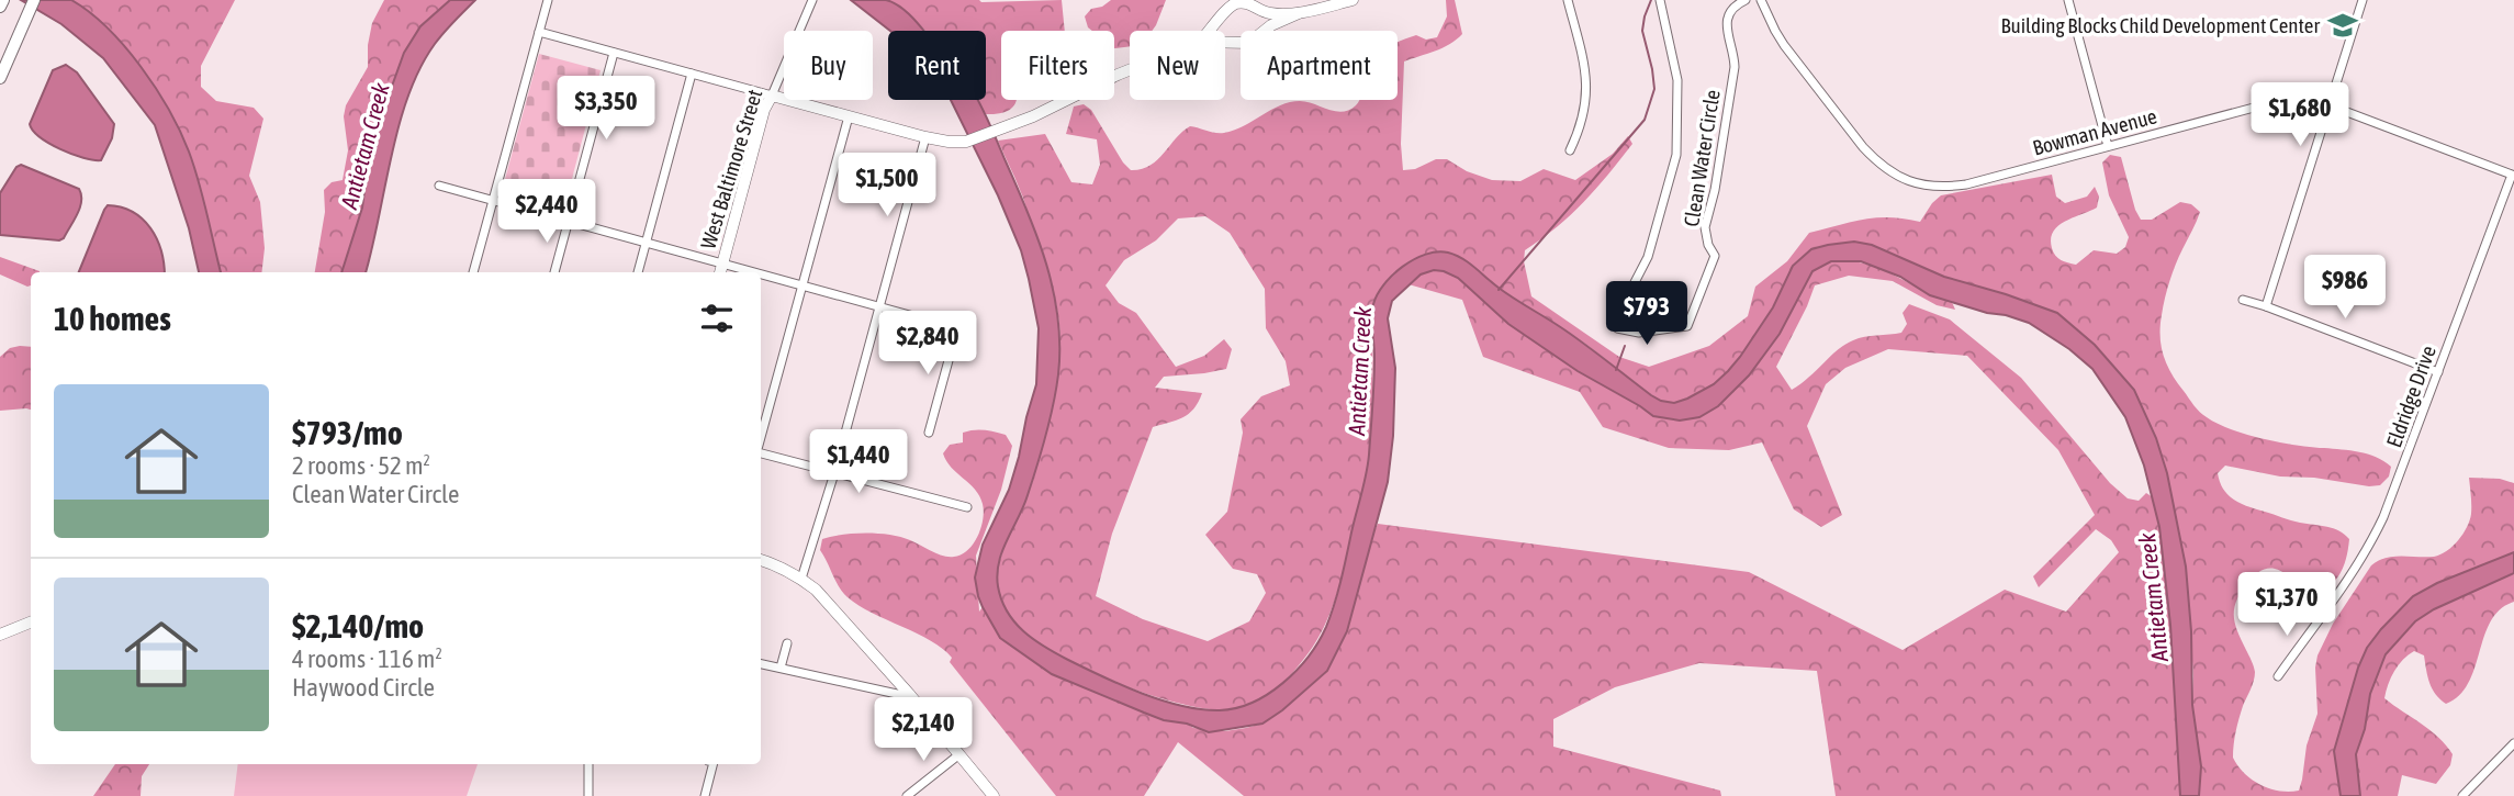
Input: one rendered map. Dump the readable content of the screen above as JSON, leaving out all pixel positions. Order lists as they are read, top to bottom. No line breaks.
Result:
{"streets":{"main road":["West Baltimore Street"],"street":["Bowman Avenue","Clean Water Circle","Eldridge Drive"]},"crossings":[["Bowman Avenue","Eldridge Drive"]],"water":["Antietam Creek"],"places":{"school or university":["Building Blocks Child Development Center"]},"page":{"chip":["Buy","Rent","Filters","New","Apartment"],"price":["$3,350","$1,680","$1,500","$2,440","$986","$793","$2,840","$1,440","$1,370","$2,140"],"heading":"10 homes","list":[{"name":"$793/mo","note":"2 rooms · 52 m² · Clean Water Circle"},{"name":"$2,140/mo","note":"4 rooms · 116 m² · Haywood Circle"}]}}
